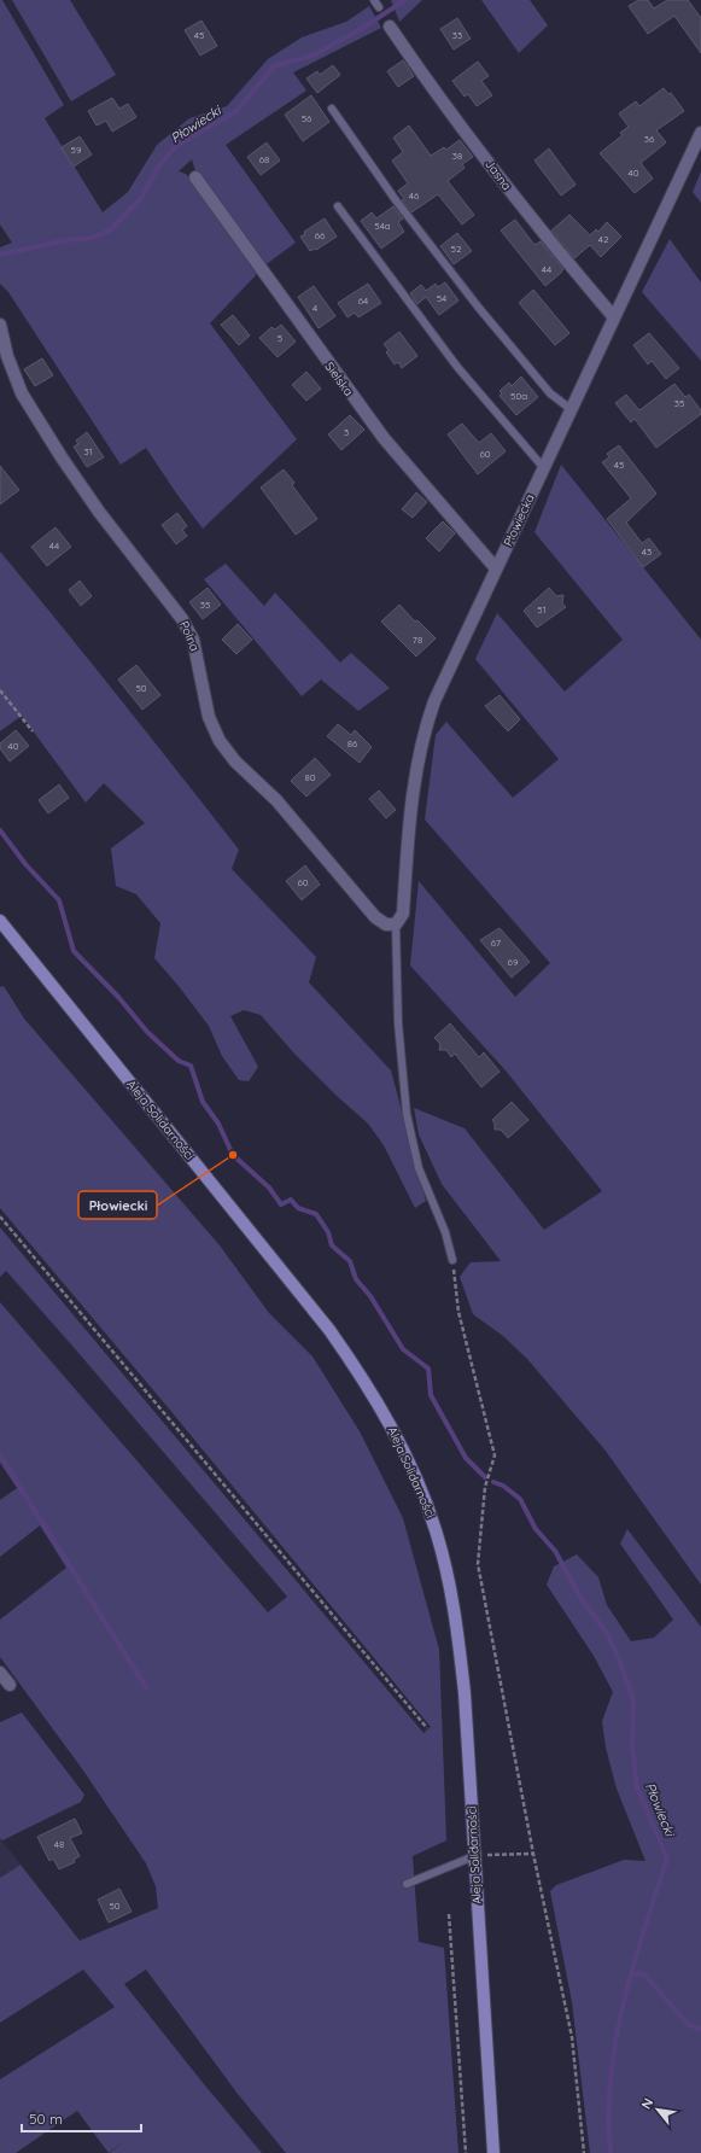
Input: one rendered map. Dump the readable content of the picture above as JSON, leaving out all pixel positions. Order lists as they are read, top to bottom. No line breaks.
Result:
{"streets":{"main road":["Aleja Solidarności"],"street":["Jasna","Sielska","Płowiecka","Polna"]},"crossings":[["Jasna","Płowiecka"],["Sielska","Płowiecka"],["Płowiecka","Polna"]],"water":["Płowiecki"],"places":["Płowiecki"],"house_numbers":["45","33","56","36","59","38","68","40","46","54a","66","42","52","44","54","64","4","5","50a","35","3","31","60","45","44","43","35","51","78","50","86","40","80","60","67","69","48","50"],"scale_bar":"50 m","north":"top left"}
